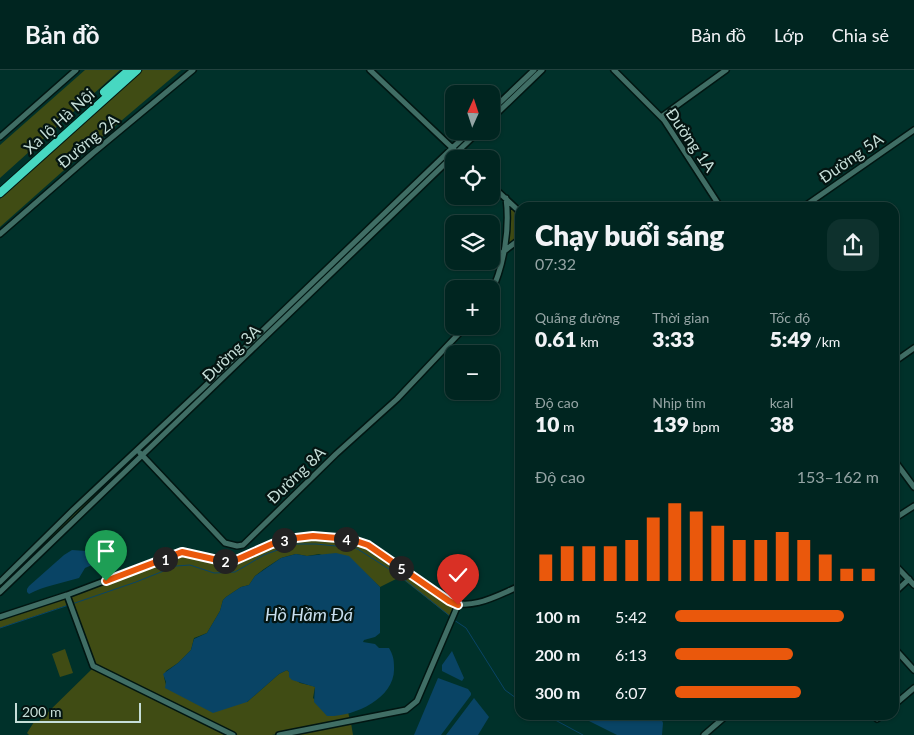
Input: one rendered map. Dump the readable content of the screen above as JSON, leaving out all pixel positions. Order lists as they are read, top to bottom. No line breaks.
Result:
{"streets":{"highway":["Xa lộ Hà Nội"],"street":["Đường 1A","Đường 2A","Đường 5A","Đường 3A","Đường 8A"]},"crossings":[["Đường 3A","Đường 8A"]],"water":["Hồ Hầm Đá"],"scale_bar":"200 m","north":"top","page":{"header":"Bản đồ","nav":["Bản đồ","Lớp","Chia sẻ"],"map_buttons":["+","−"],"heading":["Chạy buổi sáng","07:32"],"stats":[["Quãng đường","0.61 km"],["Thời gian","3:33"],["Tốc độ","5:49 /km"],["Độ cao","10 m"],["Nhịp tim","139 bpm"],["kcal","38"]],"chart":["Độ cao","153–162 m"],"pins":["4","3","1","2","5"],"list":[{"name":"100 m","note":"5:42"},{"name":"200 m","note":"6:13"},{"name":"300 m","note":"6:07"}],"scale":"200 m"}}
